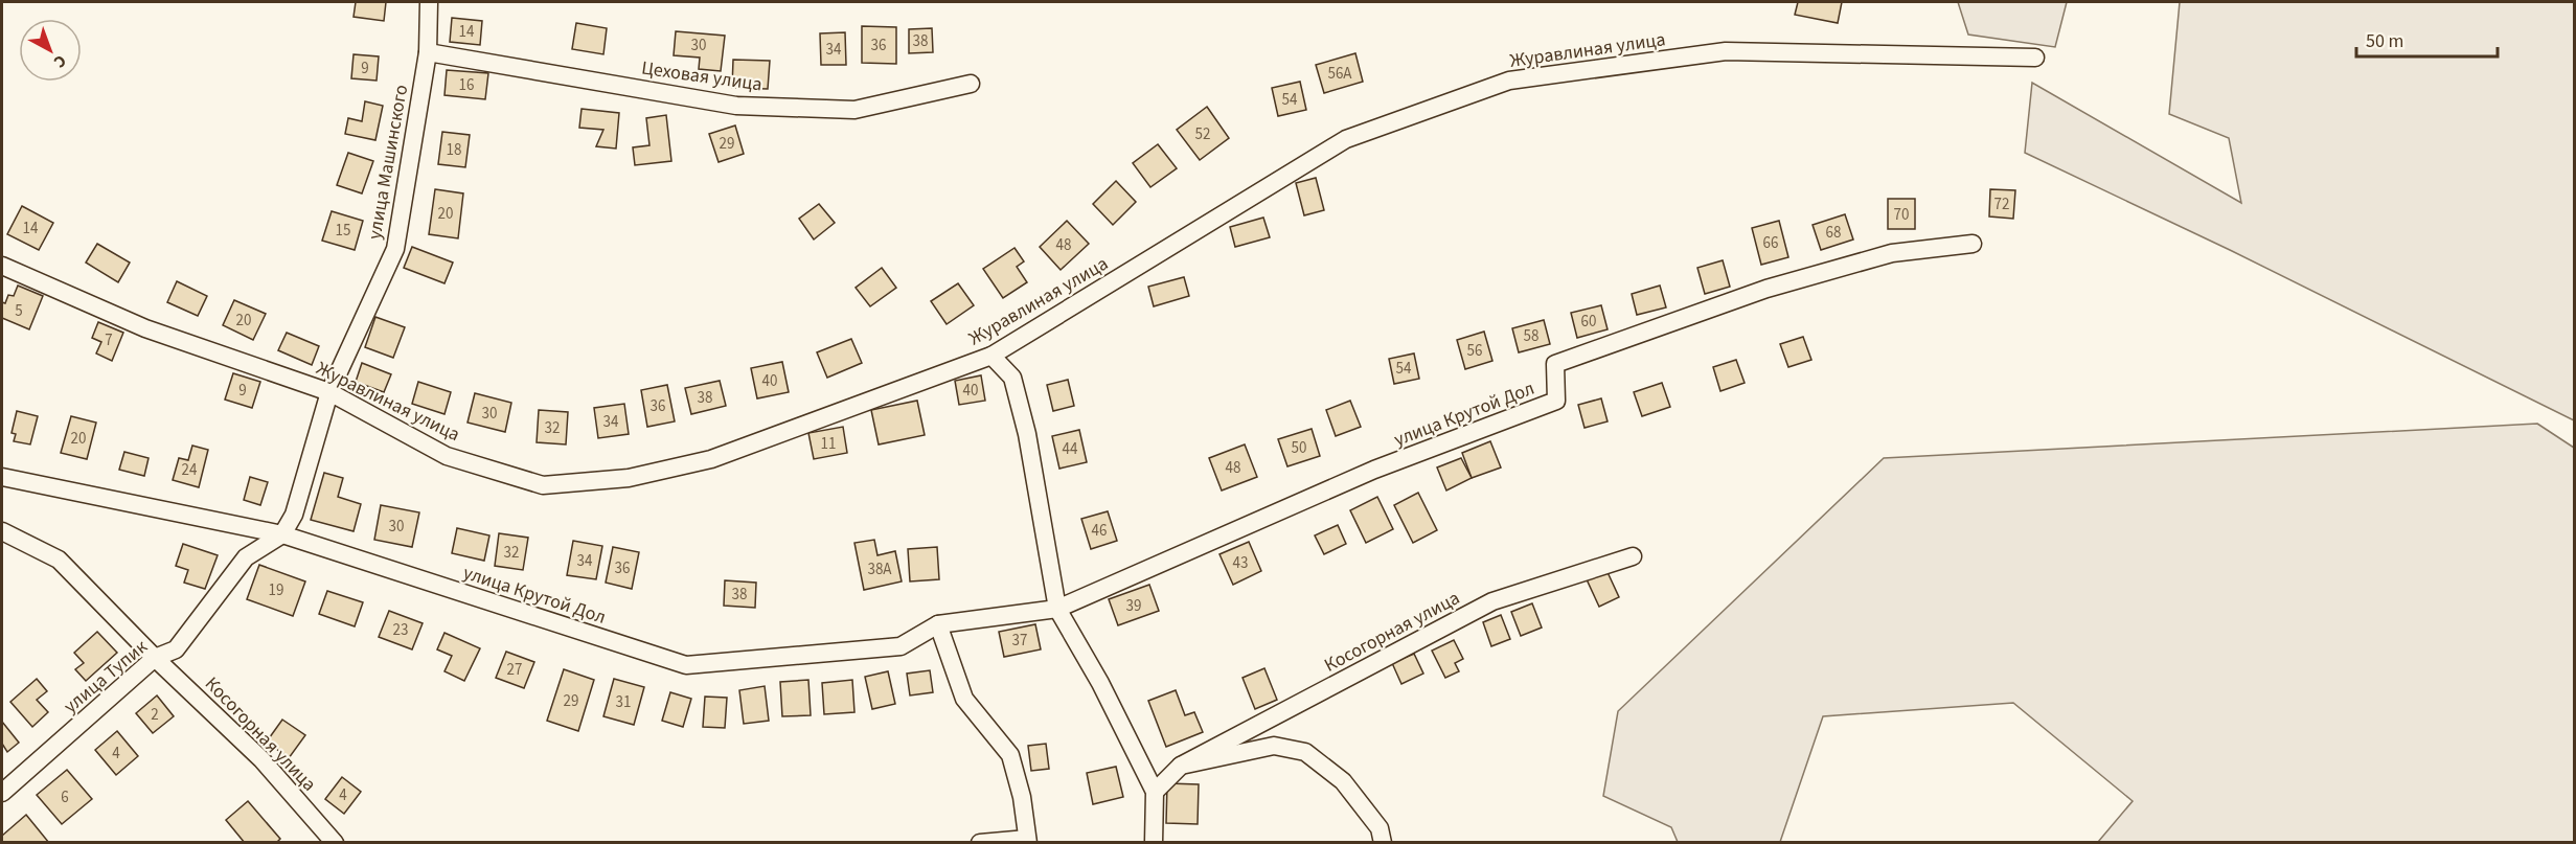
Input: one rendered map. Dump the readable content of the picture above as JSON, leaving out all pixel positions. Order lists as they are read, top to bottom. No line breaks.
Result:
{"streets":{"street":["Журавлиная улица","Цеховая улица","улица Машинского","улица Крутой Дол","Косогорная улица","улица Тупик"]},"crossings":[["Журавлиная улица","улица Машинского"],["Цеховая улица","улица Машинского"],["улица Машинского","улица Крутой Дол"],["улица Машинского","улица Тупик"],["улица Крутой Дол","улица Тупик"],["Косогорная улица","улица Тупик"]],"house_numbers":["14","38","30","36","34","9","56А","16","54","52","29","18","72","20","70","14","15","68","66","48","5","20","60","58","7","56","54","40","9","40","38","36","30","34","32","20","11","50","44","48","24","30","46","32","34","43","36","38А","19","38","39","23","37","27","29","31","2","4","4","6"],"scale_bar":"50 m","north":"bottom right"}
